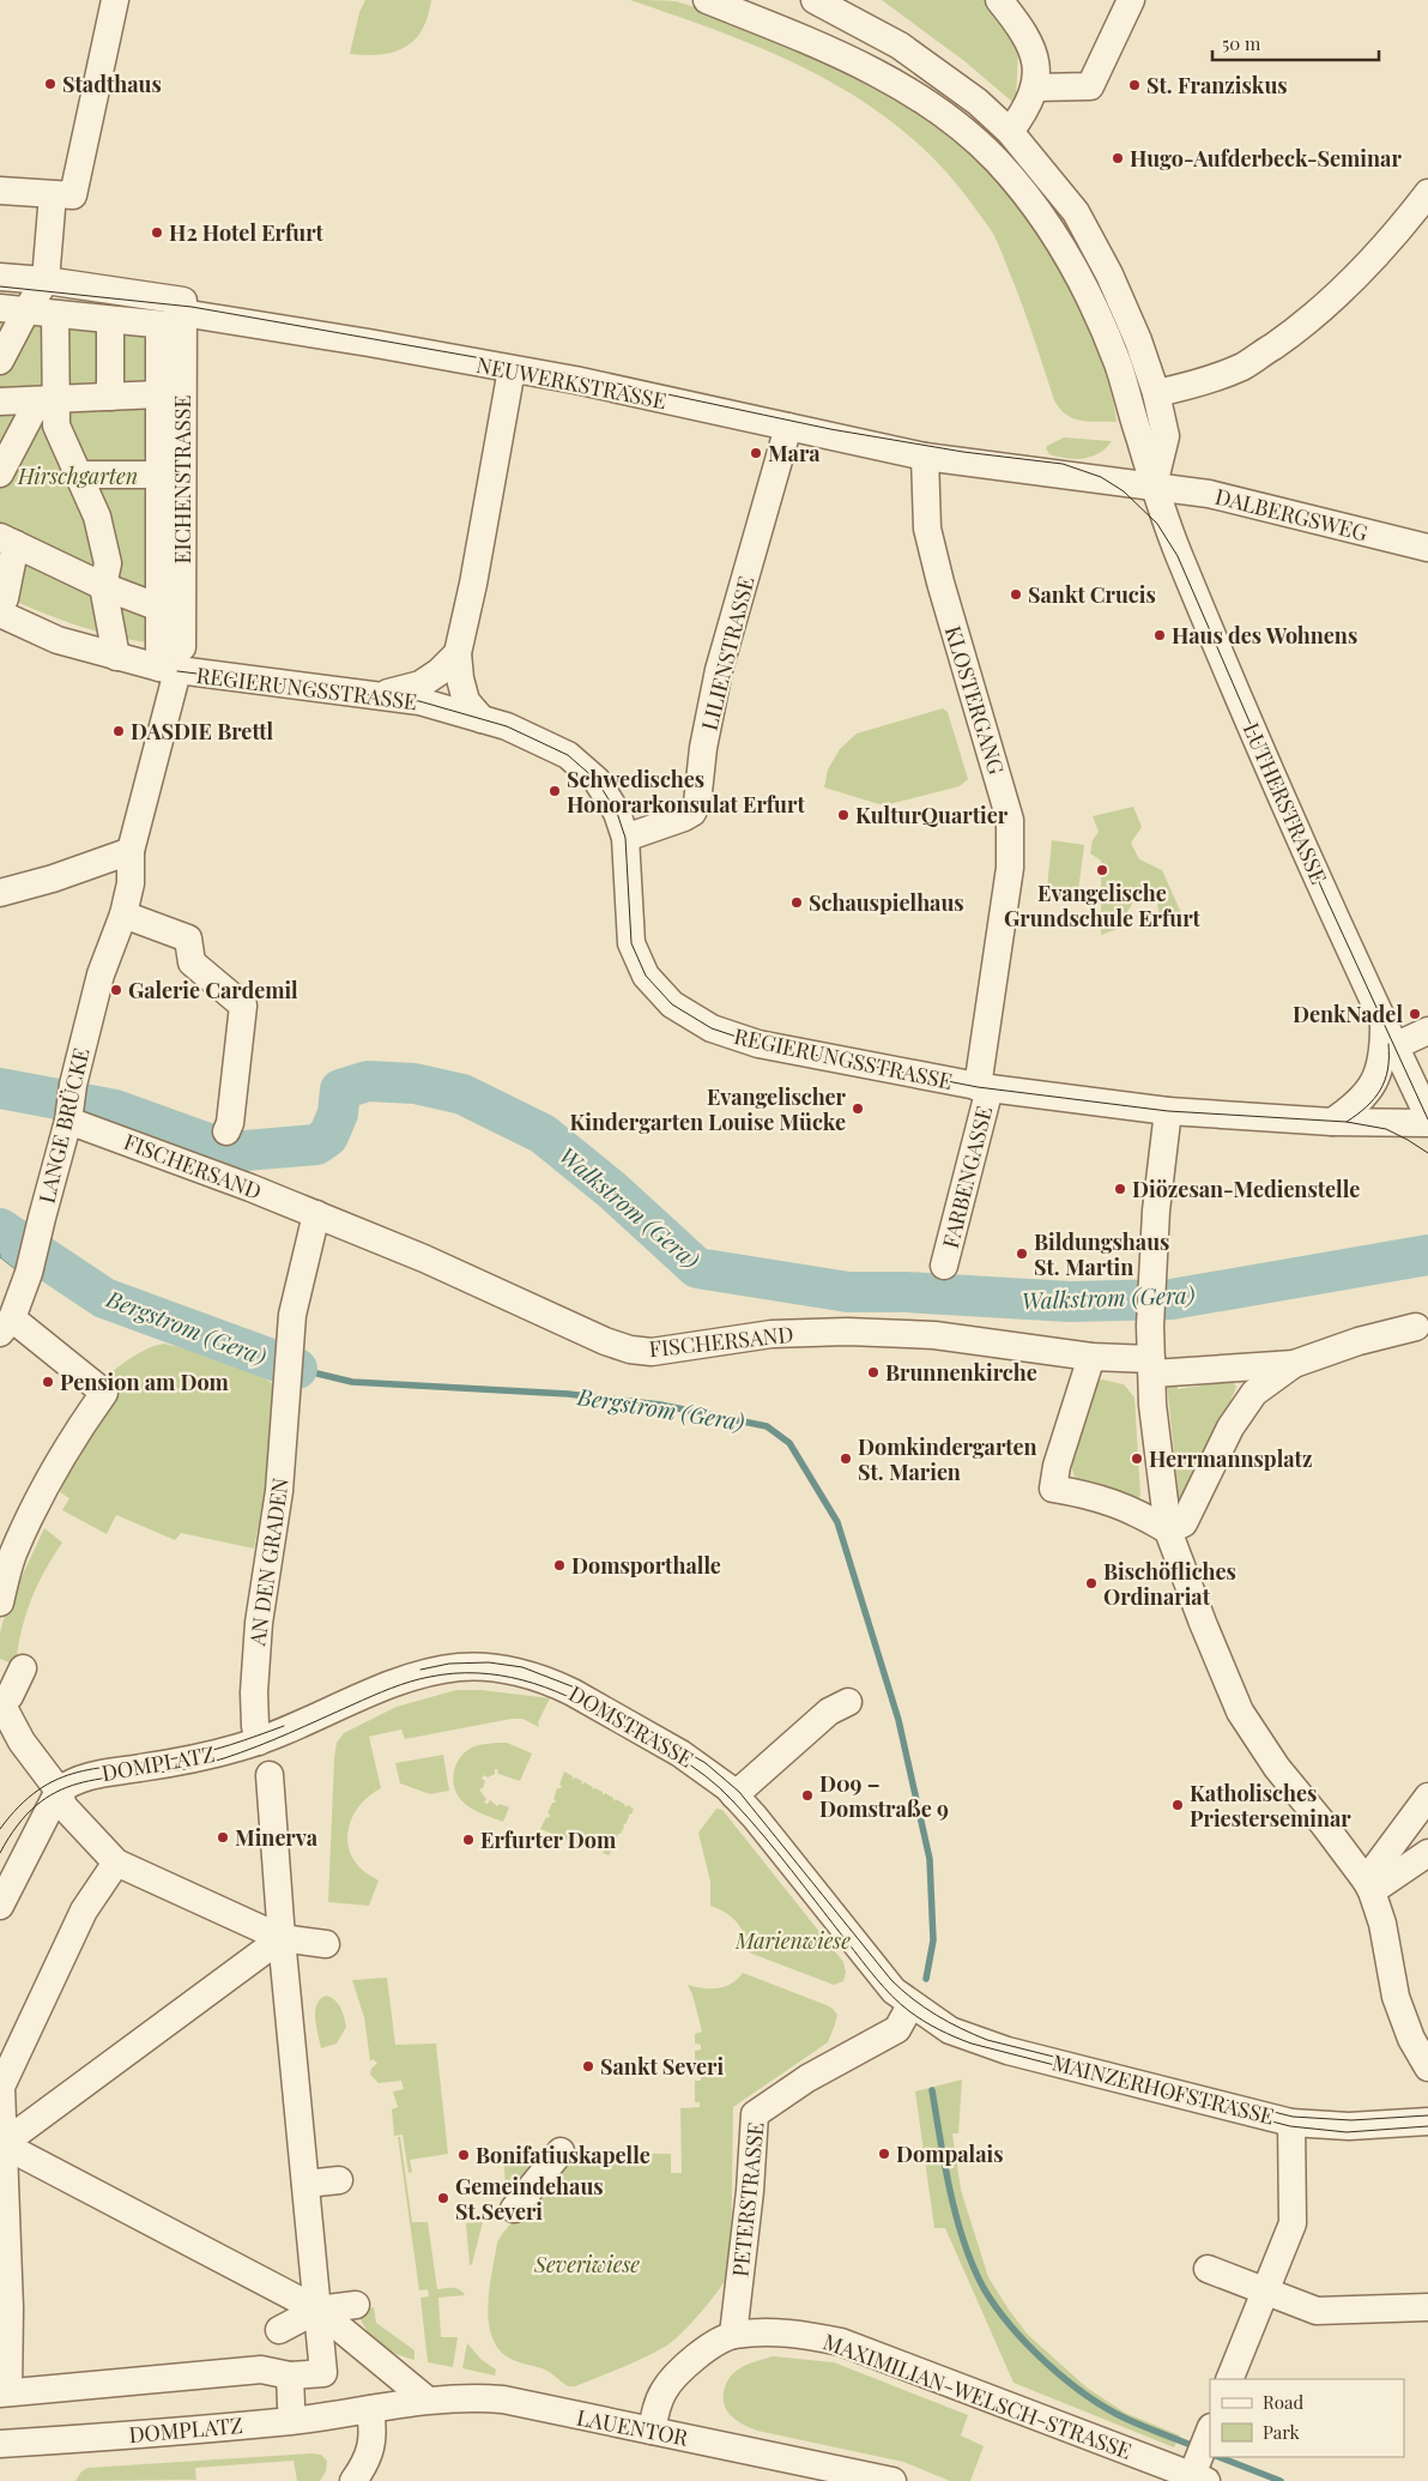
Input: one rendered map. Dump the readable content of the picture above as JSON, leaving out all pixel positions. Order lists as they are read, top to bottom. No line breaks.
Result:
{"streets":{"street":["NEUWERKSTRASSE","EICHENSTRASSE","DALBERGSWEG","LILIENSTRASSE","REGIERUNGSSTRASSE","KLOSTERGANG","LUTHERSTRASSE","LANGE BRÜCKE","FISCHERSAND","FARBENGASSE","AN DEN GRADEN","DOMSTRASSE","DOMPLATZ","MAINZERHOFSTRASSE","PETERSTRASSE","MAXIMILIAN-WELSCH-STRASSE","LAUENTOR"]},"crossings":[["NEUWERKSTRASSE","EICHENSTRASSE"],["NEUWERKSTRASSE","DALBERGSWEG"],["NEUWERKSTRASSE","LILIENSTRASSE"],["NEUWERKSTRASSE","KLOSTERGANG"],["NEUWERKSTRASSE","LUTHERSTRASSE"],["EICHENSTRASSE","REGIERUNGSSTRASSE"],["EICHENSTRASSE","LANGE BRÜCKE"],["DALBERGSWEG","LUTHERSTRASSE"],["LILIENSTRASSE","REGIERUNGSSTRASSE"],["REGIERUNGSSTRASSE","KLOSTERGANG"],["REGIERUNGSSTRASSE","LANGE BRÜCKE"],["REGIERUNGSSTRASSE","FARBENGASSE"],["KLOSTERGANG","FARBENGASSE"],["LANGE BRÜCKE","FISCHERSAND"],["FISCHERSAND","AN DEN GRADEN"],["AN DEN GRADEN","DOMSTRASSE"],["AN DEN GRADEN","DOMPLATZ"],["DOMSTRASSE","DOMPLATZ"],["DOMSTRASSE","MAINZERHOFSTRASSE"],["DOMSTRASSE","PETERSTRASSE"],["DOMPLATZ","LAUENTOR"],["MAINZERHOFSTRASSE","PETERSTRASSE"],["PETERSTRASSE","MAXIMILIAN-WELSCH-STRASSE"],["MAXIMILIAN-WELSCH-STRASSE","LAUENTOR"]],"water":["Walkstrom (Gera)","Bergstrom (Gera)"],"parks":["Hirschgarten","Marienwiese","Severiwiese"],"places":["Stadthaus","St. Franziskus","Hugo-Aufderbeck-Seminar","H2 Hotel Erfurt","Mara","Sankt Crucis","Haus des Wohnens","DASDIE Brettl","Schwedisches Honorarkonsulat Erfurt","KulturQuartier","Evangelische Grundschule Erfurt","Schauspielhaus","Galerie Cardemil","DenkNadel","Evangelischer Kindergarten Louise Mücke","Diözesan-Medienstelle","Bildungshaus St. Martin","Brunnenkirche","Pension am Dom","Domkindergarten St. Marien","Herrmannsplatz","Domsporthalle","Bischöfliches Ordinariat","D09 – Domstraße 9","Katholisches Priesterseminar","Minerva","Erfurter Dom","Sankt Severi","Dompalais","Bonifatiuskapelle","Gemeindehaus St.Severi"],"legend":["Road","Park"],"scale_bar":"50 m"}
